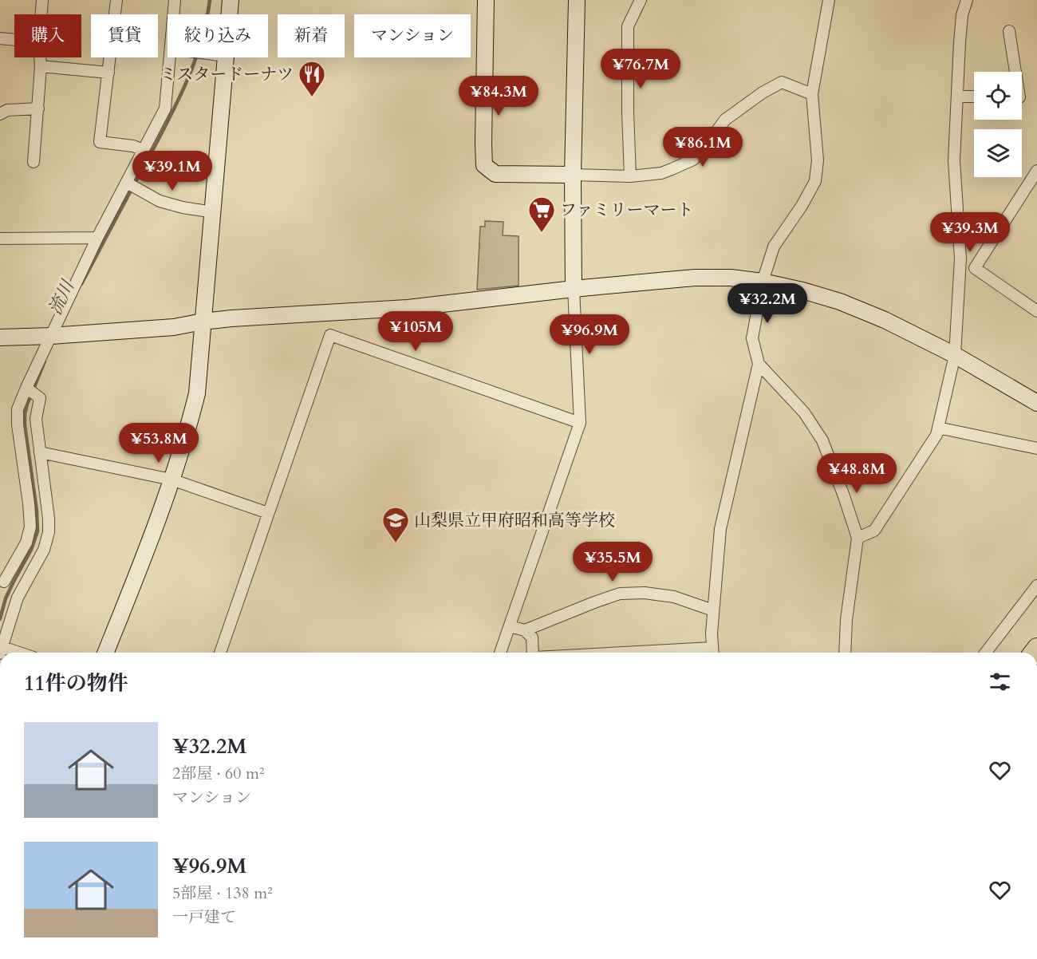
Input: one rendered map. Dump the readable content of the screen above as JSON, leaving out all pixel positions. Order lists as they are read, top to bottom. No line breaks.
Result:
{"water":["流川"],"places":{"restaurant":["ミスタードーナツ"],"supermarket":["ファミリーマート"],"school or university":["山梨県立甲府昭和高等学校"]},"page":{"chip":["購入","賃貸","絞り込み","新着","マンション"],"price":["¥76.7M","¥84.3M","¥86.1M","¥39.1M","¥39.3M","¥32.2M","¥105M","¥96.9M","¥53.8M","¥48.8M","¥35.5M"],"heading":"11件の物件","list":[{"name":"¥32.2M","note":"2部屋 · 60 m² · マンション"},{"name":"¥96.9M","note":"5部屋 · 138 m² · 一戸建て"}]}}
